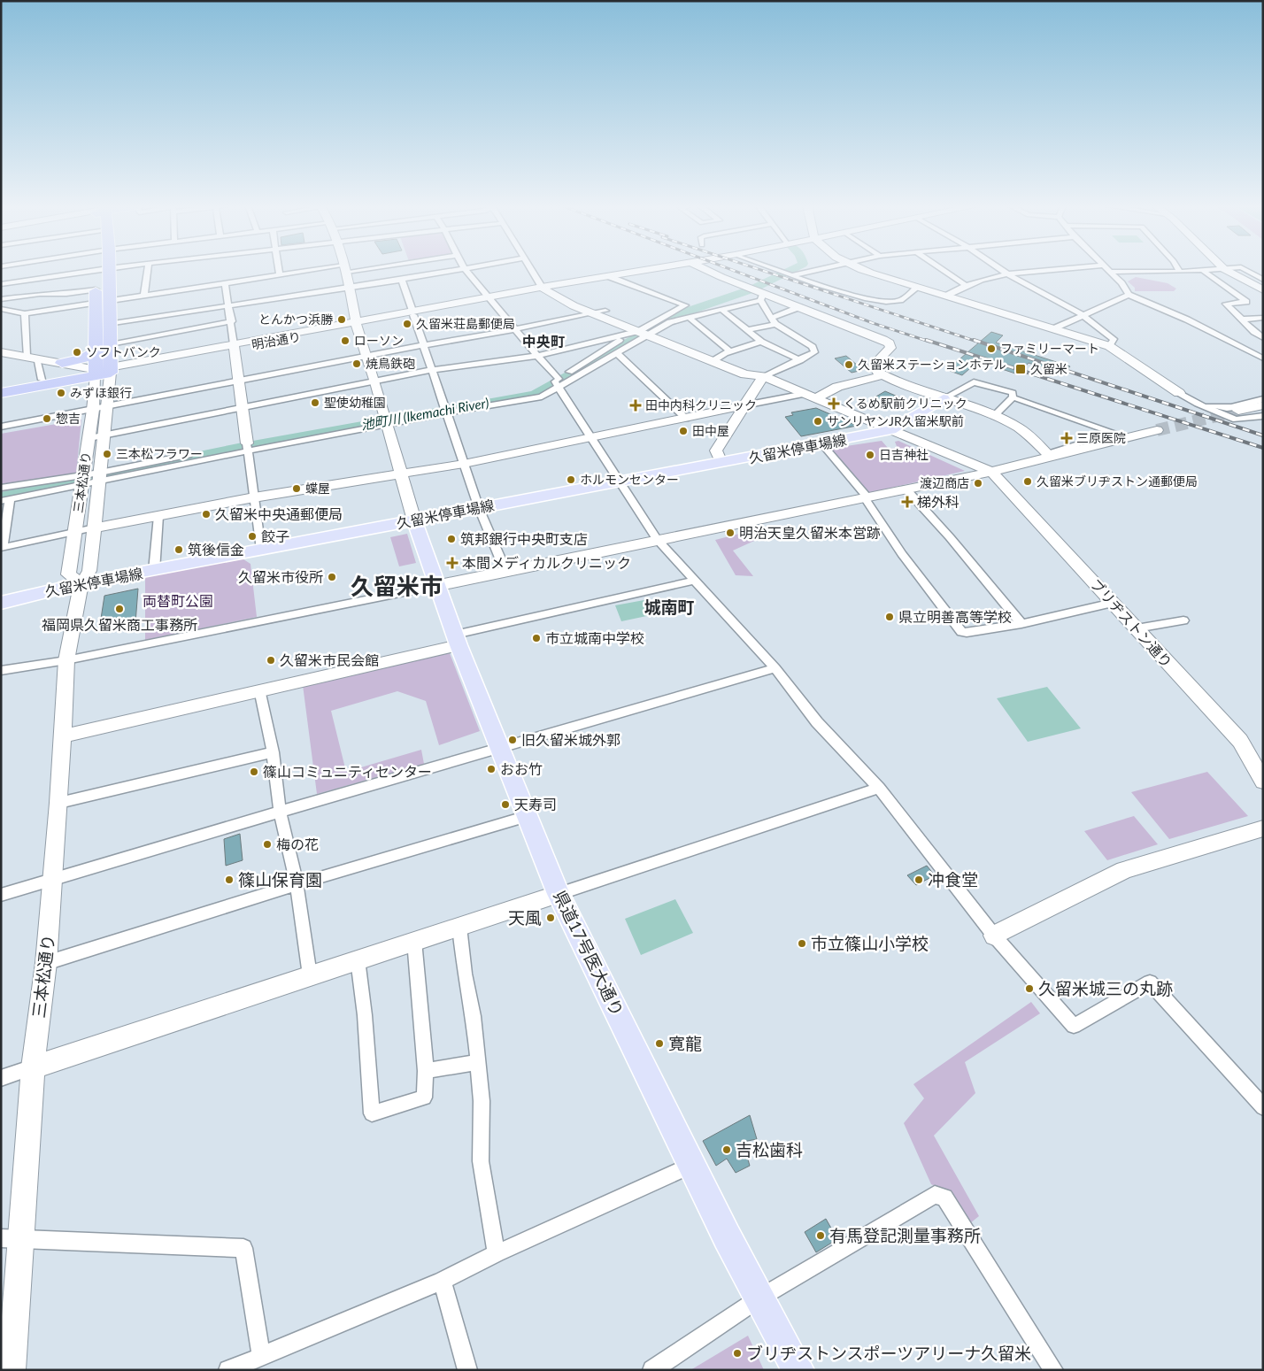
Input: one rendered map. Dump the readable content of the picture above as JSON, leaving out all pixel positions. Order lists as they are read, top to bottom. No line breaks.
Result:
{"streets":{"highway":["明治通り"],"main road":["久留米停車場線","県道17号医大通り"],"street":["三本松通り","ブリヂストン通り"]},"crossings":[["明治通り","三本松通り"],["久留米停車場線","三本松通り"],["久留米停車場線","県道17号医大通り"]],"districts":["中央町","久留米市","城南町"],"water":["池町川 (Ikemachi River)"],"parks":["両替町公園"],"places":{"other":["とんかつ浜勝","久留米荘島郵便局","ローソン","ファミリーマート","ソフトバンク","焼鳥鉄砲","久留米ステーションホテル","みずほ銀行","聖使幼稚園","惣吉","サンリヤンJR久留米駅前","田中屋","三本松フラワー","日吉神社","ホルモンセンター","久留米ブリヂストン通郵便局","渡辺商店","蝶屋","久留米中央通郵便局","明治天皇久留米本営跡","餃子","筑邦銀行中央町支店","筑後信金","久留米市役所","福岡県久留米商工事務所","県立明善高等学校","市立城南中学校","久留米市民会館","旧久留米城外郭","おお竹","篠山コミュニティセンター","天寿司","梅の花","篠山保育園","冲食堂","天風","市立篠山小学校","久留米城三の丸跡","寛龍","吉松歯科","有馬登記測量事務所","ブリヂストンスポーツアリーナ久留米"],"transit":["久留米"],"health":["くるめ駅前クリニック","田中内科クリニック","三原医院","梯外科","本間メディカルクリニック"]}}
